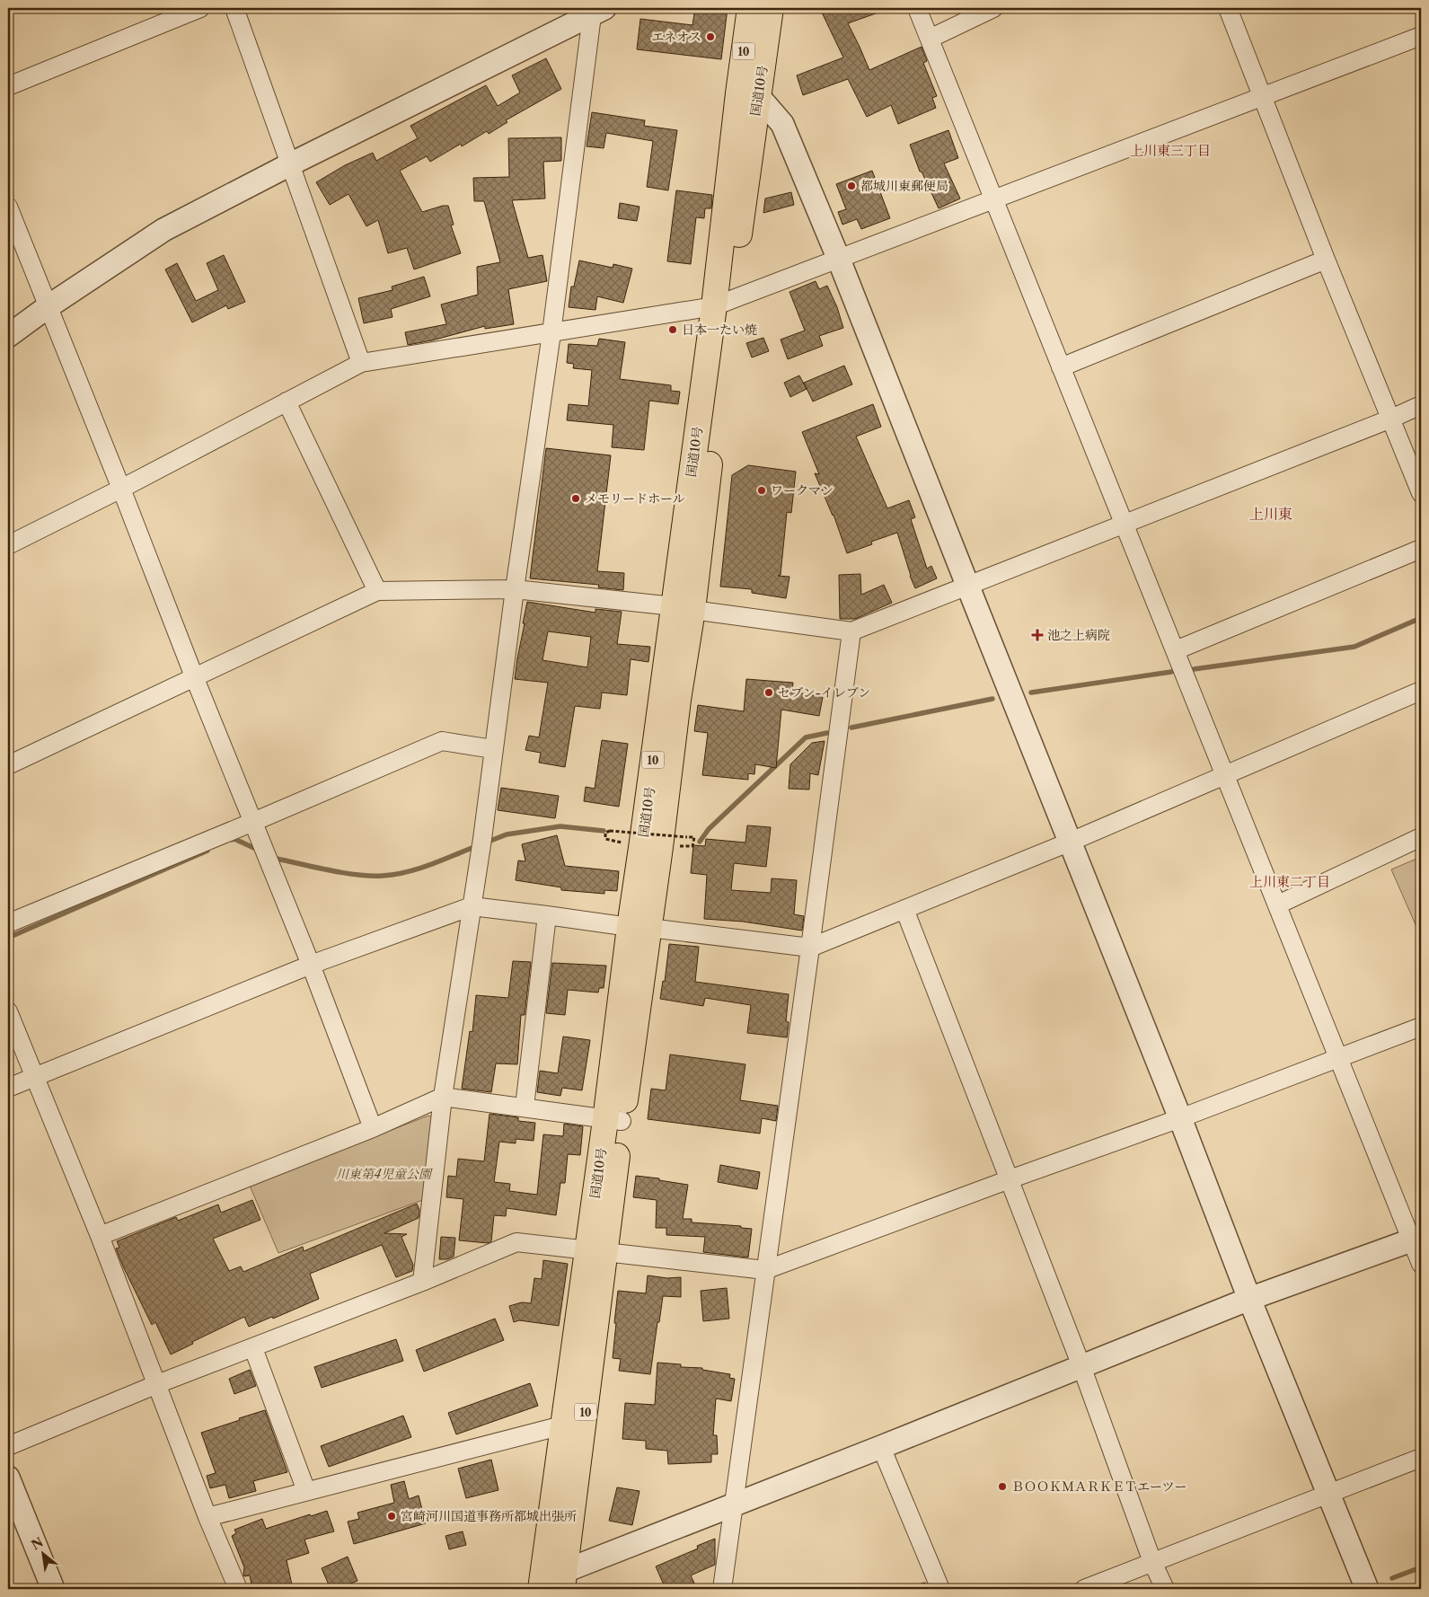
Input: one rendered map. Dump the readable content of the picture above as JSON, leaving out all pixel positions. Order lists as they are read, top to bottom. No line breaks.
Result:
{"streets":{"highway":["10","国道10号"]},"districts":["上川東三丁目","上川東","上川東二丁目"],"parks":["川東第4児童公園"],"places":{"other":["エネオス","都城川東郵便局","日本一たい焼","ワークマン","メモリードホール","セブン-イレブン","ＢＯＯＫＭＡＲＫＥＴエーツー","宮崎河川国道事務所都城出張所"],"health":["池之上病院"]},"north":"top left"}
